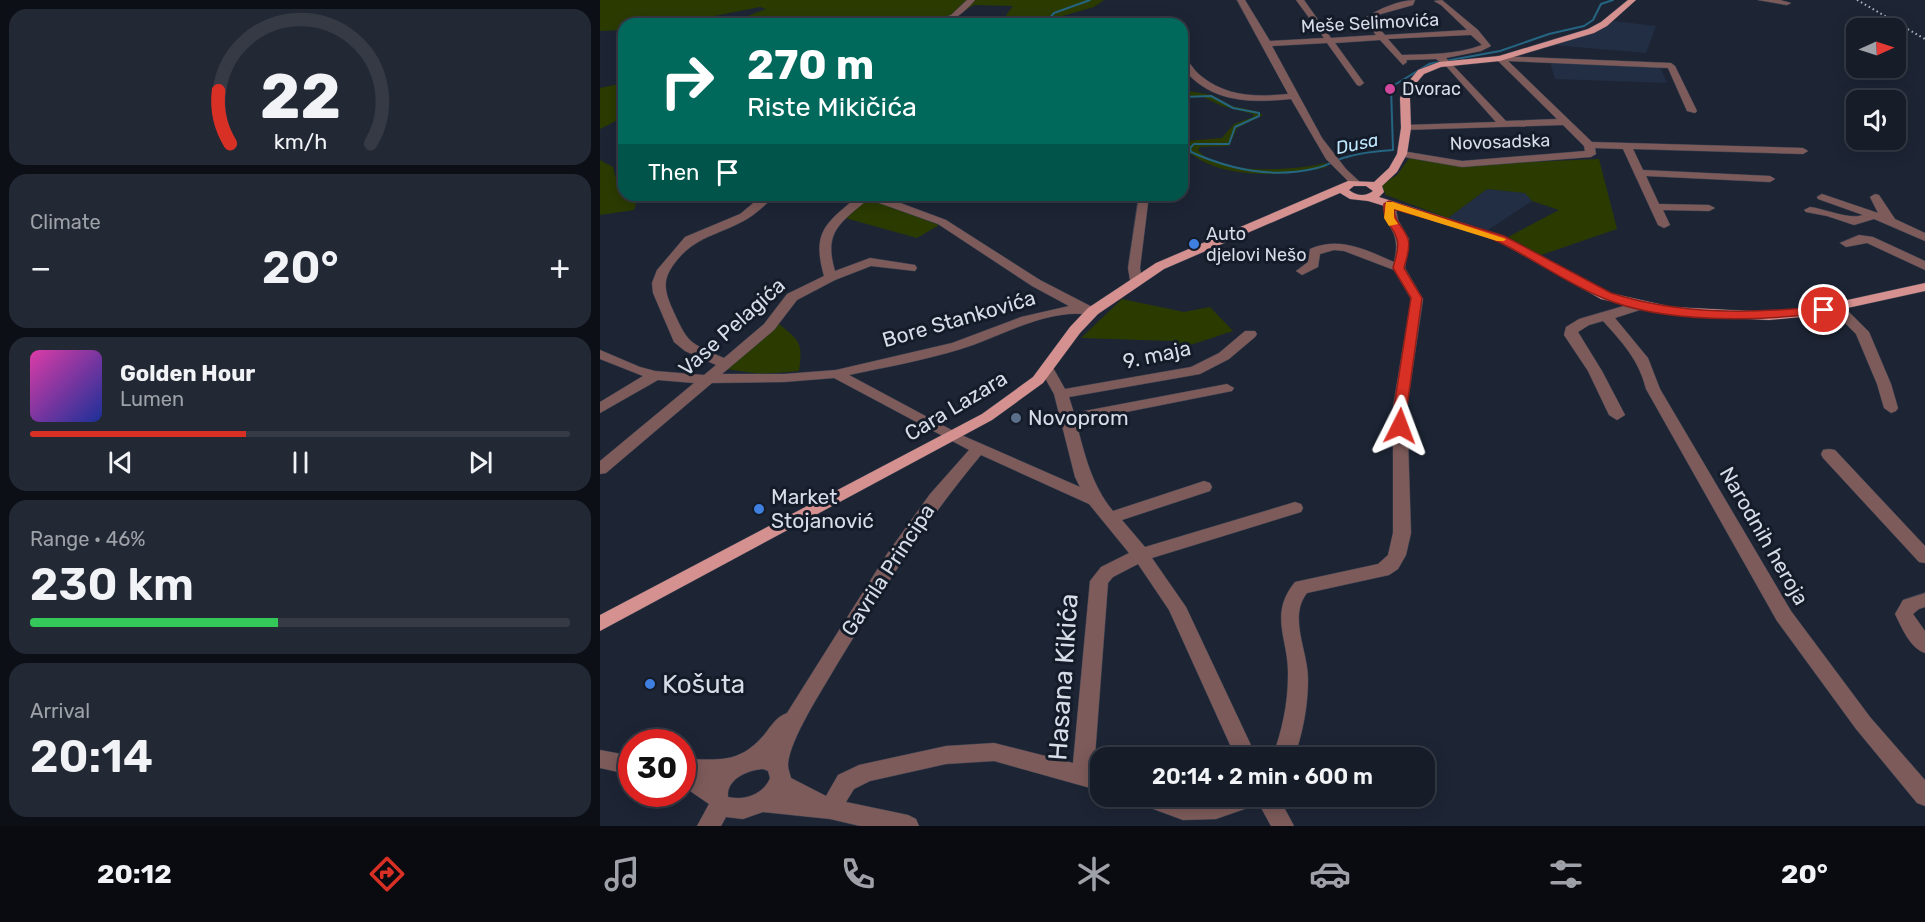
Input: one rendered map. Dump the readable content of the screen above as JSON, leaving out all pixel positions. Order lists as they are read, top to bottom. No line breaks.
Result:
{"streets":{"main road":["Cara Lazara"],"street":["Meše Selimovića","Novosadska","Bore Stankovića","Vase Pelagića","9. maja","Narodnih heroja","Gavrila Principa","Hasana Kikića"]},"crossings":[["Bore Stankovića","Vase Pelagića"],["Bore Stankovića","Cara Lazara"]],"water":["Dusa"],"places":["Dvorac","Auto djelovi Nešo","Novoprom","Market Stojanović","Košuta"],"north":"right","page":{"turn":["270 m","Riste Mikičića"],"then":"Then","tile":["Climate",["Range · 46%","230 km"],["Arrival","20:14"]],"heat":["−","20°","+"],"song":["Golden Hour","Lumen"],"limit":"30","trip":"20:14 · 2 min · 600 m","tabs":["20:12","20°"],"gauge":["22","km/h"]}}
